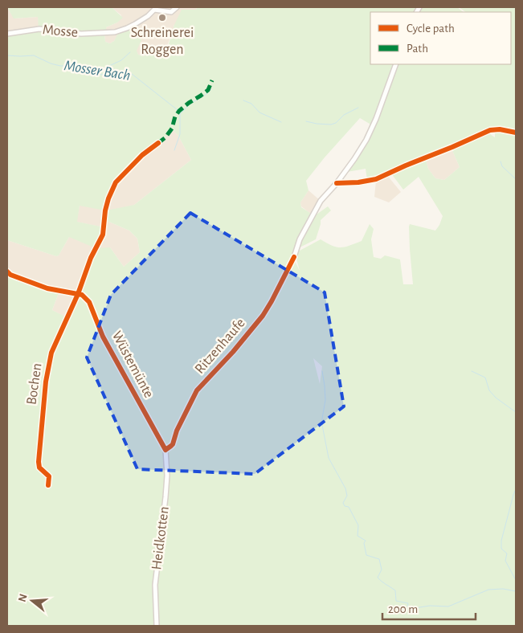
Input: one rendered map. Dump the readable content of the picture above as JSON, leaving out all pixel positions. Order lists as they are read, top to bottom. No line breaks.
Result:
{"streets":{"street":["Mosse","Ritzenhaufe","Wüstemünte","Bochen","Heidkotten"]},"crossings":[["Ritzenhaufe","Wüstemünte"],["Ritzenhaufe","Heidkotten"],["Wüstemünte","Bochen"],["Wüstemünte","Heidkotten"]],"water":["Mosser Bach"],"places":["Schreinerei Roggen"],"legend":["Cycle path","Path"],"scale_bar":"200 m","north":"left"}
